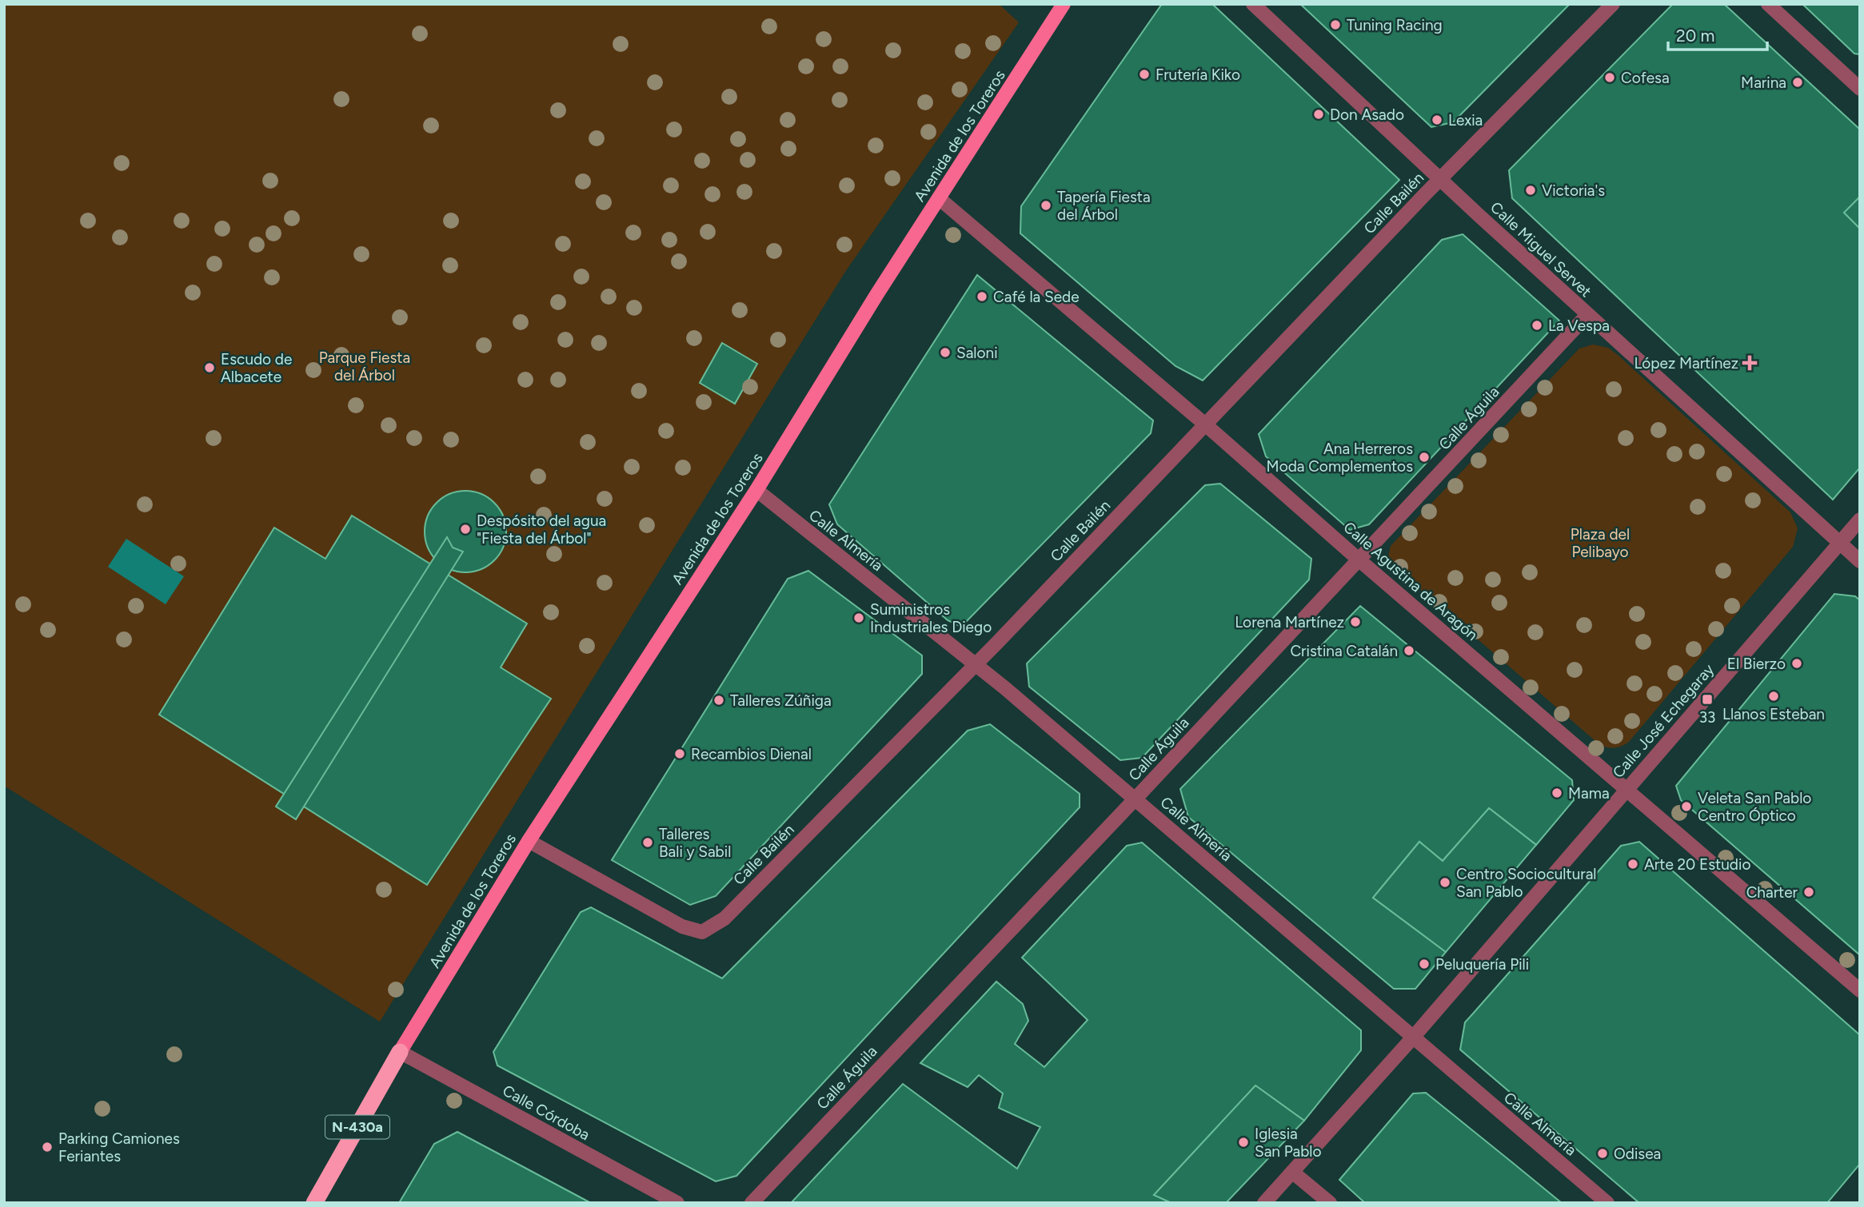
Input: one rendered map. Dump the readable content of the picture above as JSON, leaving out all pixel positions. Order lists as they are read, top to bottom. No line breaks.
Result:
{"streets":{"highway":["N-430a"],"main road":["Avenida de los Toreros"],"street":["Calle Bailén","Calle Miguel Servet","Calle Águila","Calle Almería","Calle Agustina de Aragón","Calle José Echegaray","Calle Córdoba"]},"crossings":[["Avenida de los Toreros","Calle Bailén"],["Avenida de los Toreros","Calle Almería"],["Avenida de los Toreros","Calle Agustina de Aragón"],["Avenida de los Toreros","Calle Córdoba"],["Avenida de los Toreros","N-430a"],["Calle Bailén","Calle Miguel Servet"],["Calle Bailén","Calle Almería"],["Calle Bailén","Calle Agustina de Aragón"],["Calle Miguel Servet","Calle Águila"],["Calle Miguel Servet","Calle José Echegaray"],["Calle Águila","Calle Almería"],["Calle Águila","Calle Agustina de Aragón"],["Calle Almería","Calle José Echegaray"],["Calle Agustina de Aragón","Calle José Echegaray"],["Calle Córdoba","N-430a"]],"parks":["Parque Fiesta del Árbol","Plaza del Pelibayo"],"places":{"other":["Tuning Racing","Frutería Kiko","Cofesa","Marina","Don Asado","Lexia","Victoria's","Tapería Fiesta del Árbol","Café la Sede","La Vespa","Saloni","Escudo de Albacete","Ana Herreros Moda Complementos","Despósito del agua \"Fiesta del Árbol\"","Suministros Industriales Diego","Lorena Martínez","Cristina Catalán","El Bierzo","Llanos Esteban","Talleres Zúñiga","Recambios Dienal","Mama","Veleta San Pablo Centro Óptico","Talleres Bali y Sabil","Arte 20 Estudio","Centro Sociocultural San Pablo","Charter","Peluquería Pili","Iglesia San Pablo","Parking Camiones Feriantes","Odisea"],"health":["López Martínez"],"transit":["33"]},"scale_bar":"20 m"}
